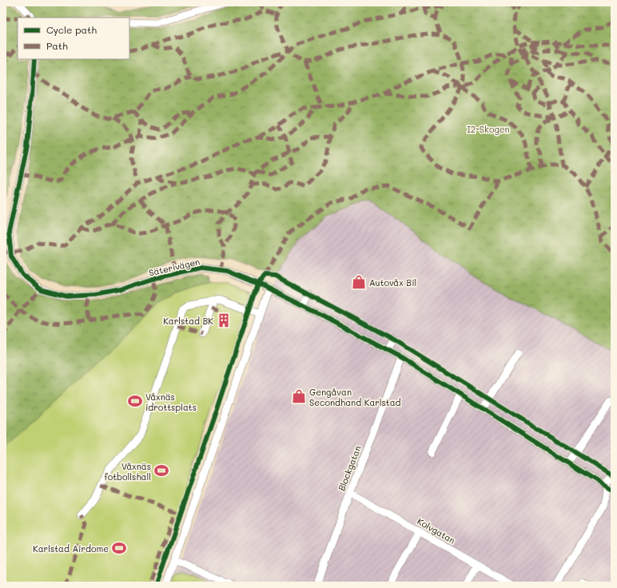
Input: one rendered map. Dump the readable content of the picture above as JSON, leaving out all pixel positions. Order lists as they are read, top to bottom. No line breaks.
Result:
{"streets":{"street":["Säterivägen","Blockgatan","Kolvgatan"]},"crossings":[["Säterivägen","Blockgatan"],["Blockgatan","Kolvgatan"]],"parks":["I2-Skogen"],"places":{"shop":["Autovåx Bil","Gengåvan Secondhand Karlstad"],"building":["Karlstad BK"],"sports":["Våxnäs idrottsplats","Våxnäs fotbollshall","Karlstad Airdome"]},"legend":["Cycle path","Path"]}
